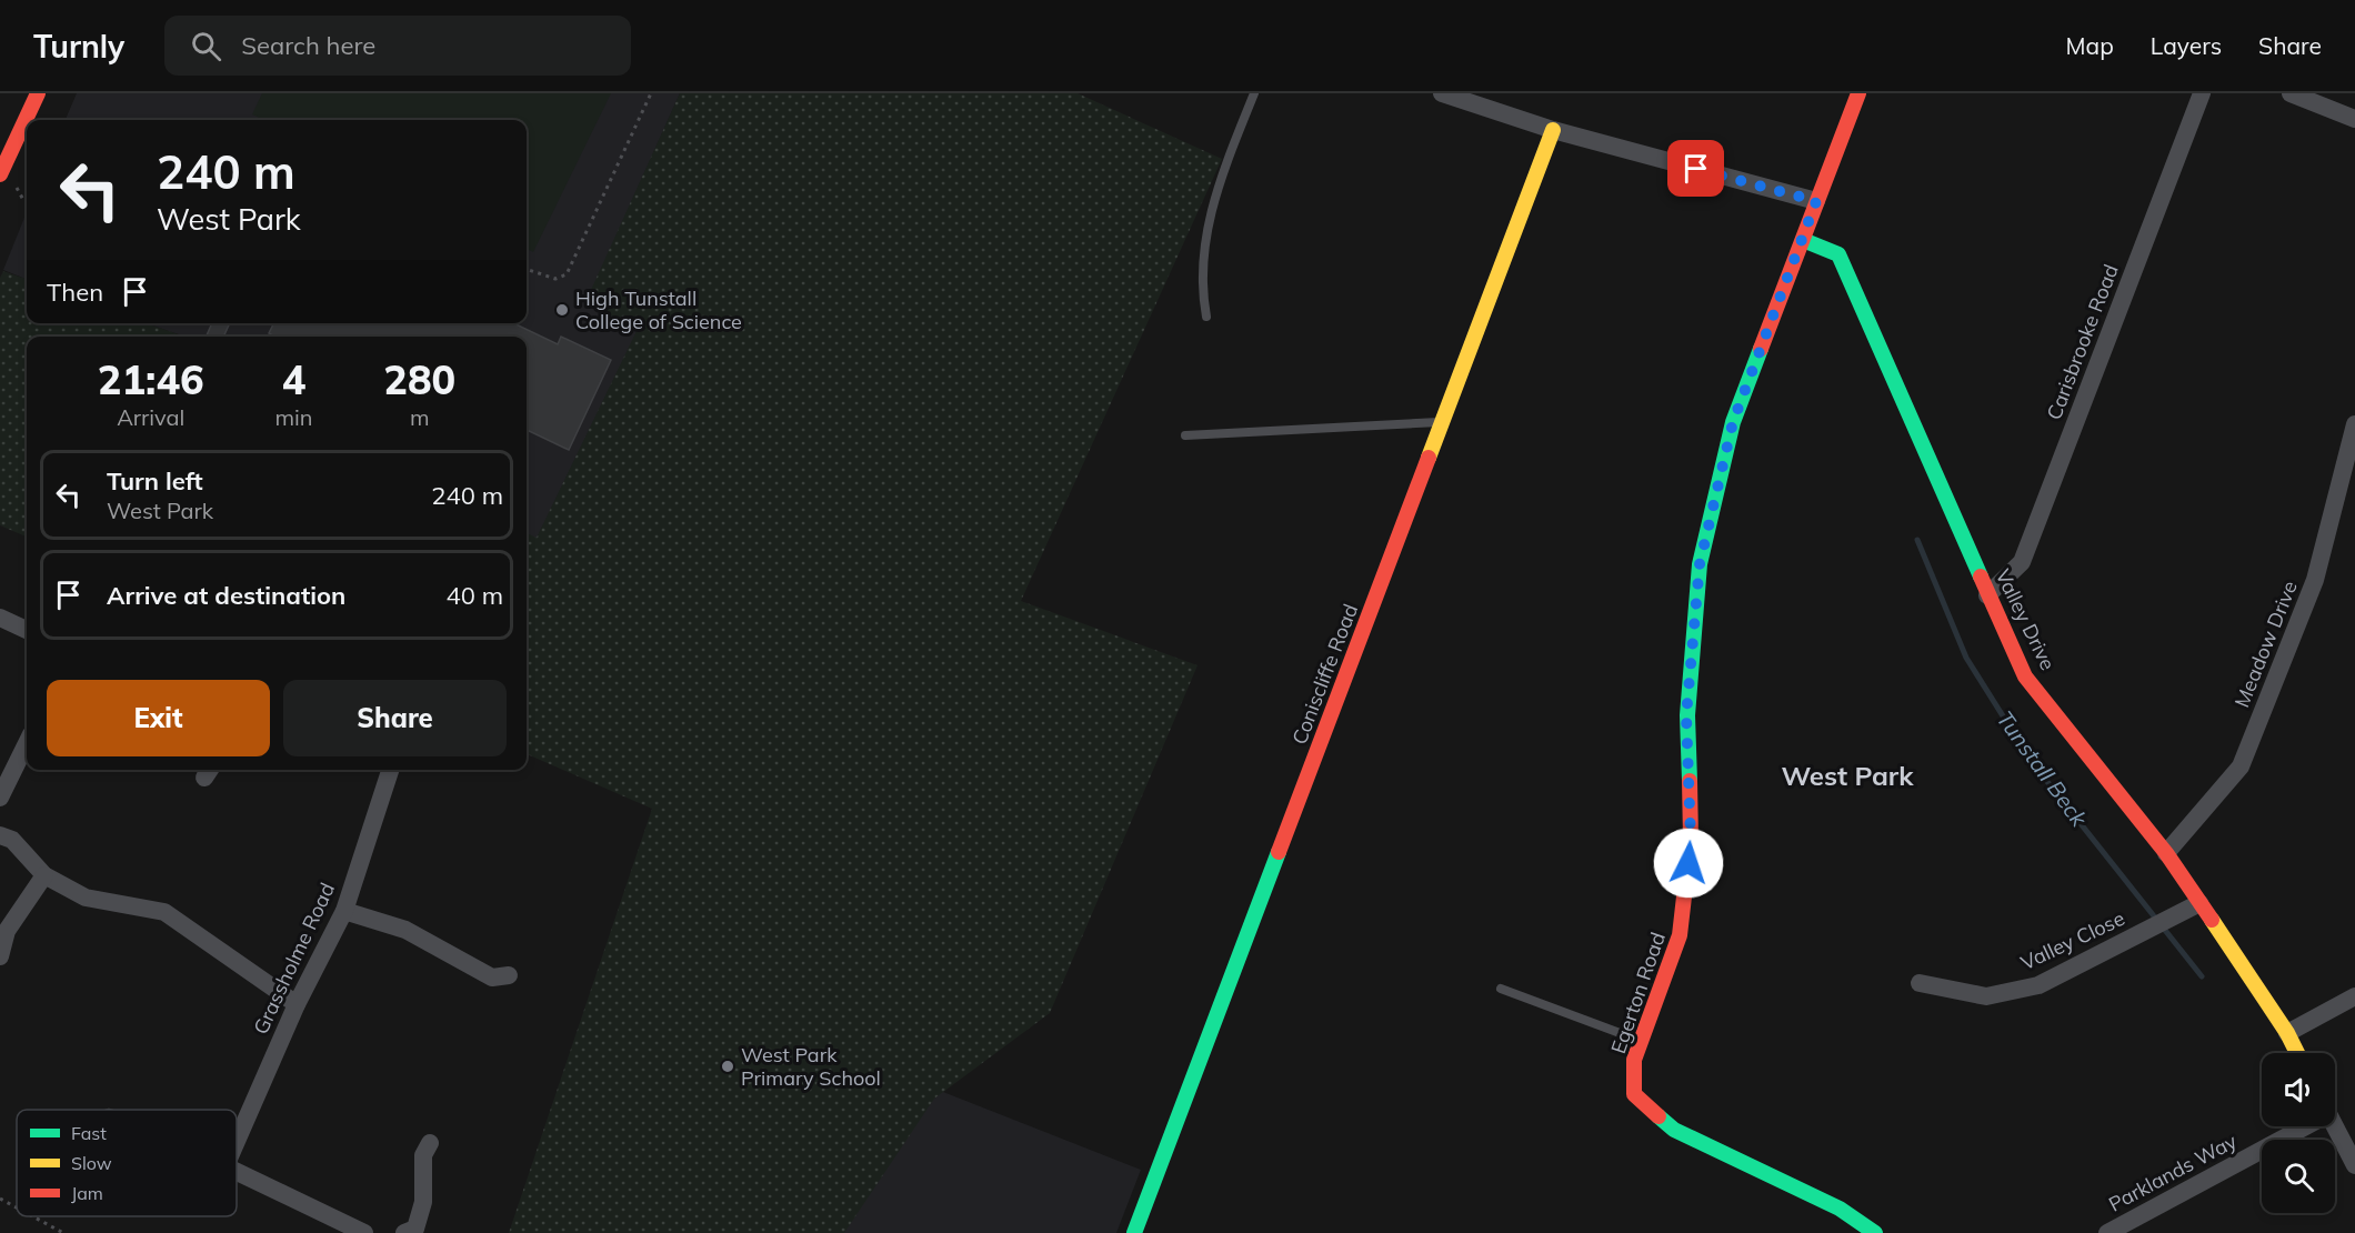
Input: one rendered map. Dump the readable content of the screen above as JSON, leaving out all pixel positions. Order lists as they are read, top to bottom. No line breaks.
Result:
{"streets":{"street":["Carisbrooke Road","Valley Drive","Meadow Drive","Coniscliffe Road","Valley Close","Grassholme Road","Egerton Road","Parklands Way"]},"crossings":[["Carisbrooke Road","Valley Drive"],["Valley Drive","Meadow Drive"],["Valley Drive","Valley Close"],["Valley Drive","Egerton Road"]],"districts":["West Park"],"water":["Tunstall Beck"],"places":["High Tunstall College of Science","West Park Primary School"],"legend":["Fast","Slow","Jam"],"page":{"header":"Turnly","search":"Search here","nav":["Map","Layers","Share"],"turn":["240 m","West Park"],"then":"Then","eta":["21:46","Arrival","4","min","280","m"],"list":[{"name":"Turn left","note":"West Park","value":"240 m"},{"name":"Arrive at destination","value":"40 m"}],"buttons":["Exit","Share"]}}
